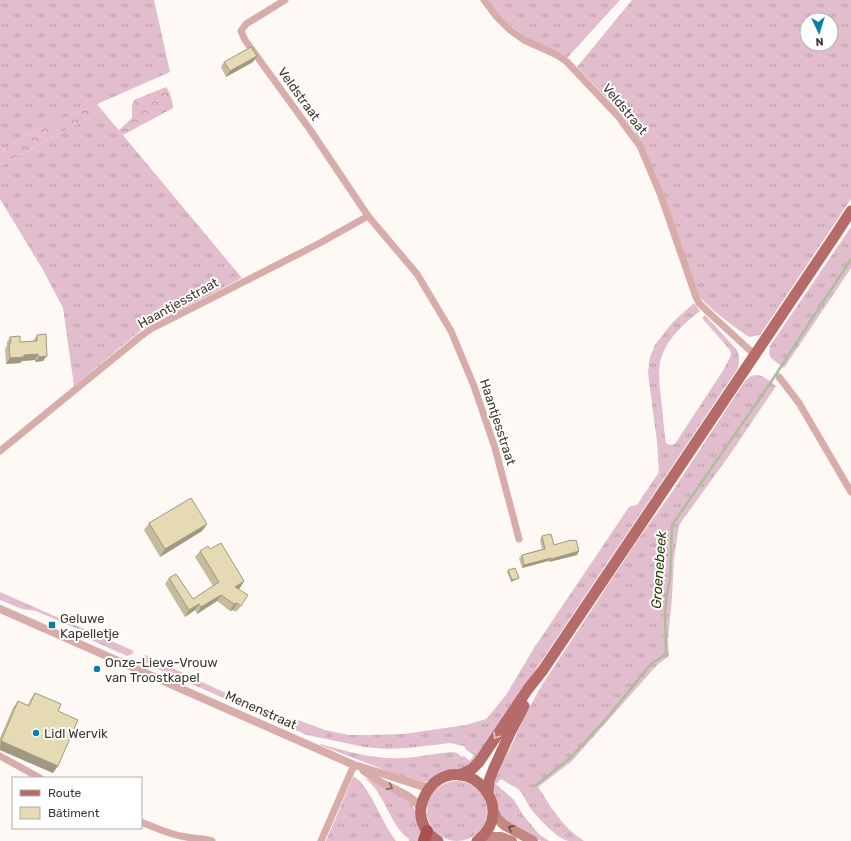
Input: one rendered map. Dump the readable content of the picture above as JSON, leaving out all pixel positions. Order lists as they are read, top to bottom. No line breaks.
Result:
{"streets":{"street":["Veldstraat","Haantjesstraat","Menenstraat"]},"crossings":[["Veldstraat","Haantjesstraat"]],"water":["Groenebeek"],"places":{"transit":["Geluwe Kapelletje"],"other":["Onze-Lieve-Vrouw van Troostkapel","Lidl Wervik"]},"legend":["Route","Bâtiment"],"north":"bottom"}
